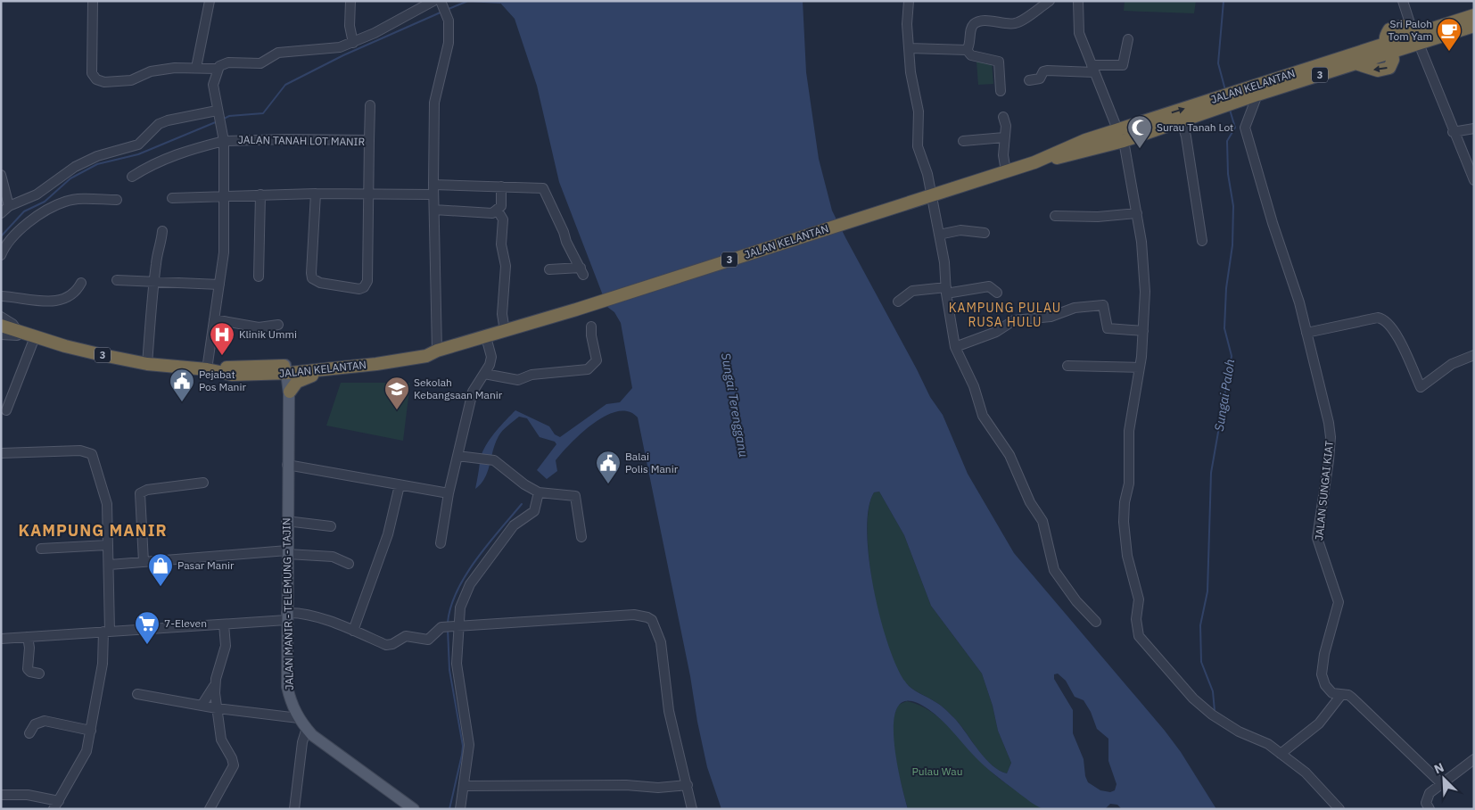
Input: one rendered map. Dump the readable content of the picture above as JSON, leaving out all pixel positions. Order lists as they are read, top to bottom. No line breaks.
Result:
{"streets":{"highway":["3","JALAN KELANTAN"],"main road":["JALAN MANIR - TELEMUNG - TAJIN"],"street":["JALAN TANAH LOT MANIR","JALAN SUNGAI KIAT"]},"crossings":[["JALAN KELANTAN","JALAN TANAH LOT MANIR"],["JALAN KELANTAN","JALAN SUNGAI KIAT"],["JALAN KELANTAN","JALAN MANIR - TELEMUNG - TAJIN"]],"districts":["KAMPUNG PULAU RUSA HULU","KAMPUNG MANIR"],"water":["Sungai Paloh","Sungai Terengganu"],"parks":["Pulau Wau"],"places":{"cafe":["Sri Paloh Tom Yam"],"mosque":["Surau Tanah Lot"],"hospital":["Klinik Ummi"],"public building":["Pejabat Pos Manir","Balai Polis Manir"],"school or university":["Sekolah Kebangsaan Manir"],"shop":["Pasar Manir"],"supermarket":["7-Eleven"]},"north":"top left"}
